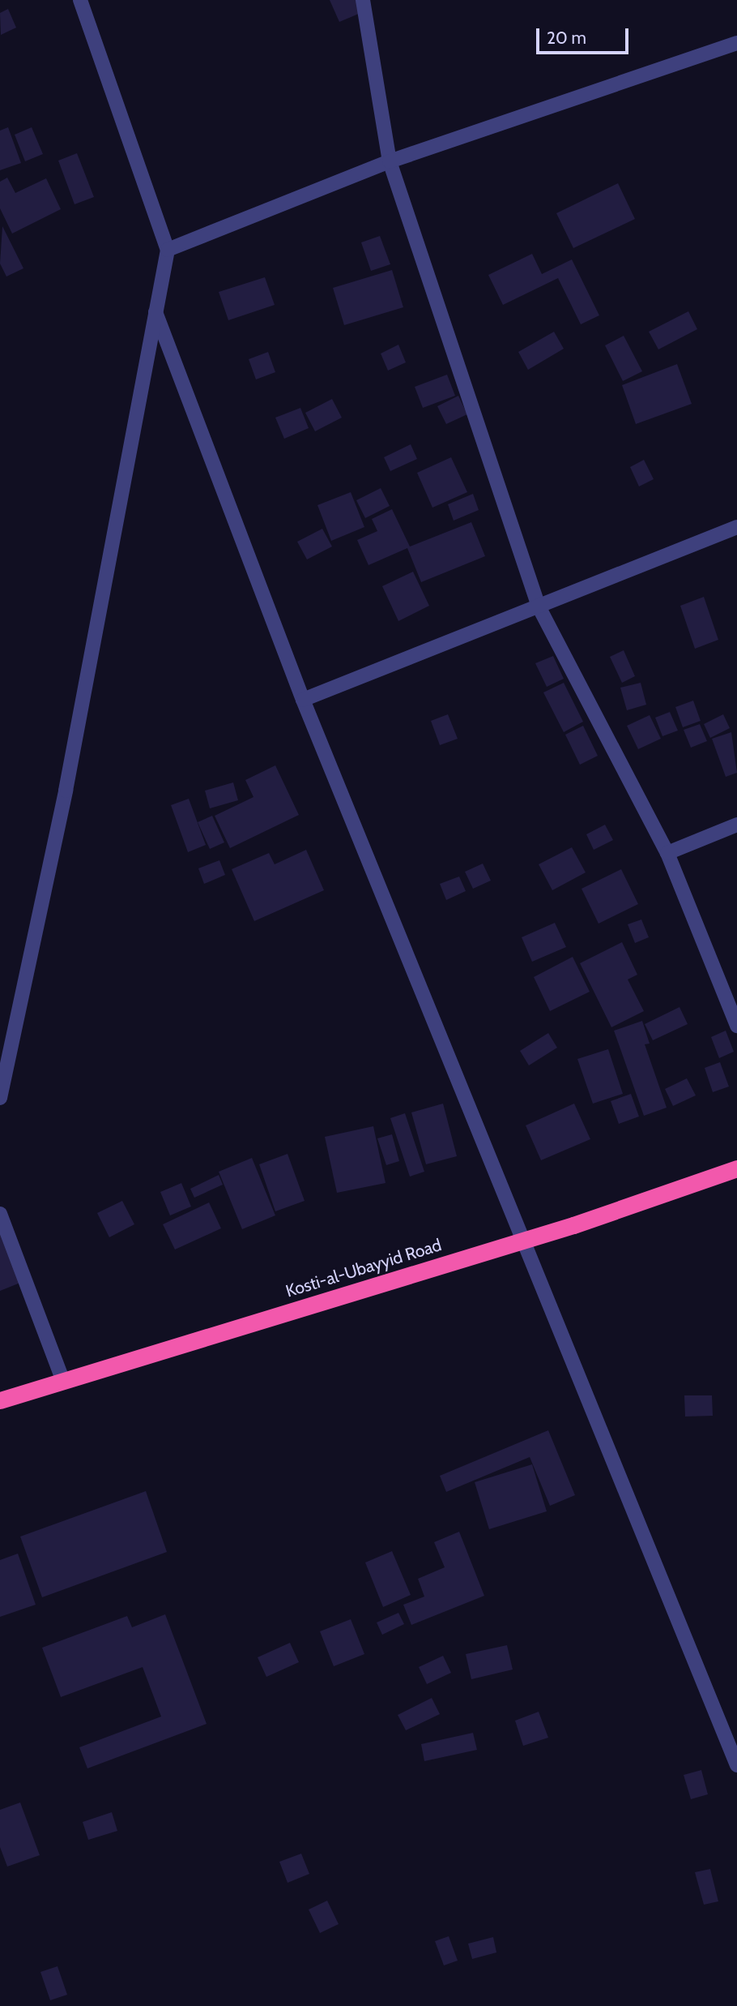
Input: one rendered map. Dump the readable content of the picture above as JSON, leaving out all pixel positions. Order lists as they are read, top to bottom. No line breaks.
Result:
{"streets":{"highway":["Kosti-al-Ubayyid Road"]},"scale_bar":"20 m"}
